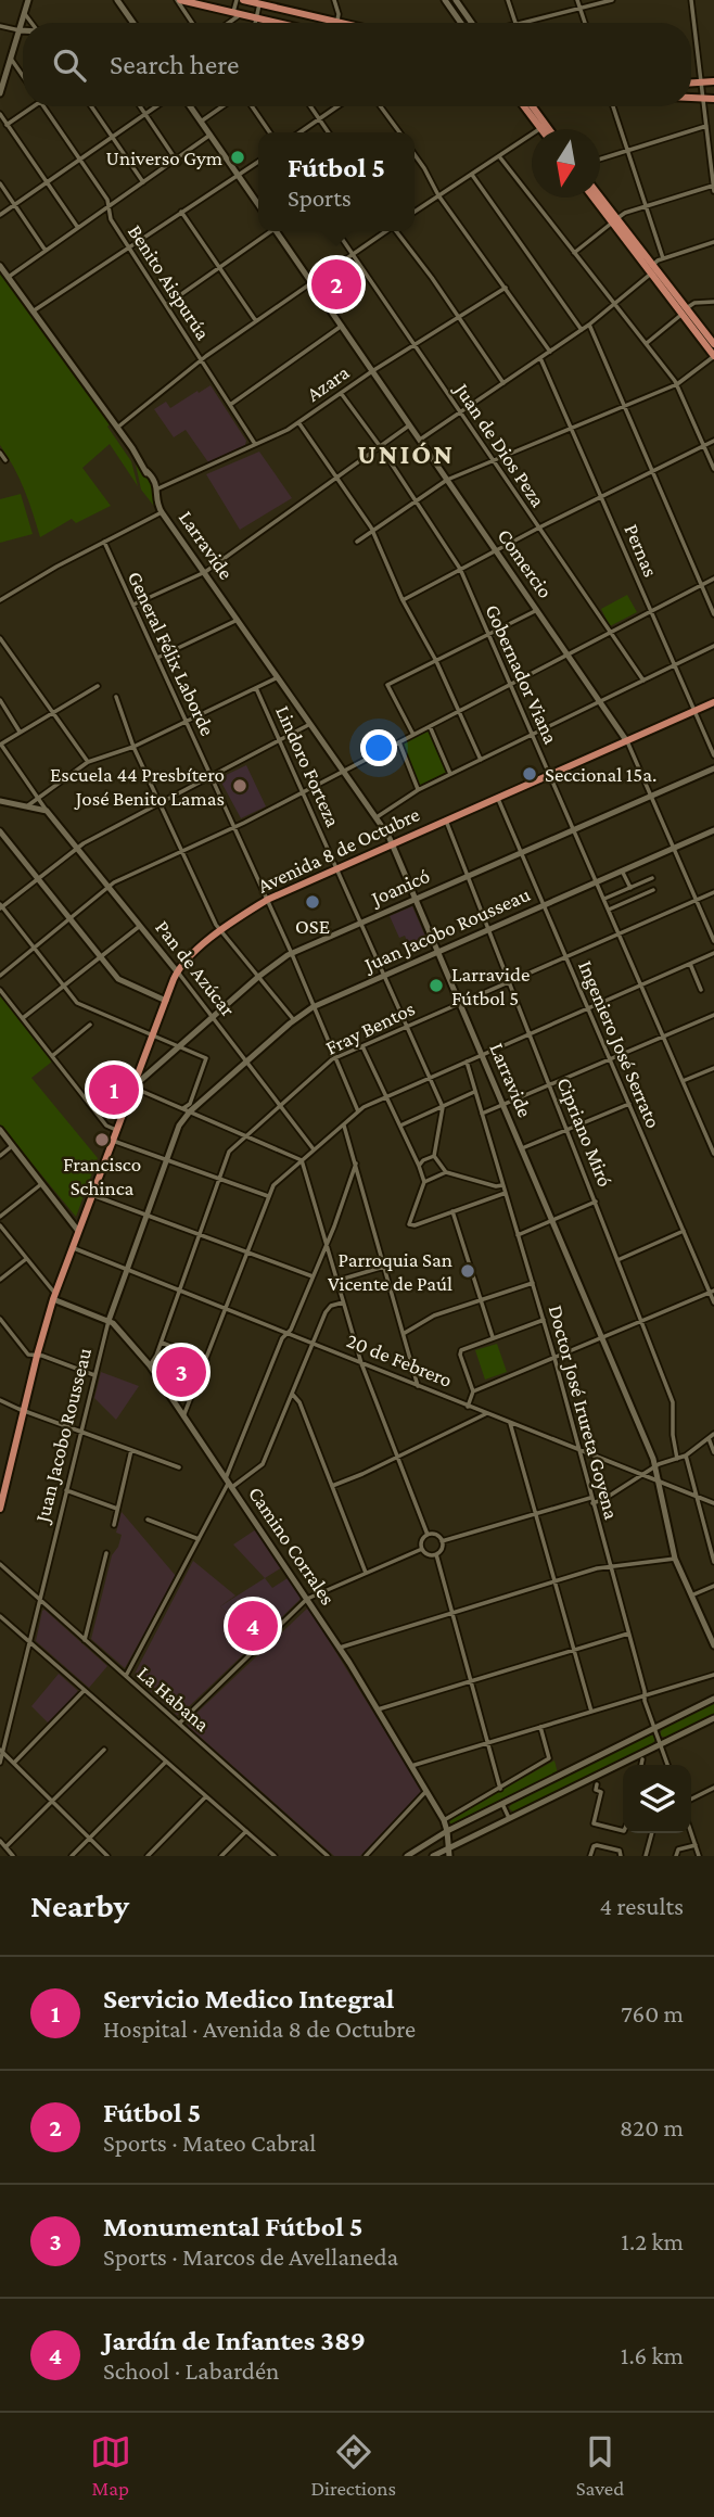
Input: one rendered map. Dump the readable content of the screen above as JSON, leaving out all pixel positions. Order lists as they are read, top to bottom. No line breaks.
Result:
{"streets":{"main road":["Avenida 8 de Octubre"],"street":["Benito Aispurúa","Azara","Juan de Dios Peza","Larravide","Pernas","Comercio","General Félix Laborde","Gobernador Viana","Lindoro Forteza","Joanicó","Juan Jacobo Rousseau","Pan de Azúcar","Fray Bentos","Ingeniero José Serrato","Cipriano Miró","20 de Febrero","Doctor José Irureta Goyena","Camino Corrales","La Habana"]},"crossings":[["Benito Aispurúa","Azara"],["Azara","Juan de Dios Peza"],["Azara","Larravide"],["Azara","Comercio"],["Azara","Gobernador Viana"],["Larravide","Avenida 8 de Octubre"],["Larravide","Joanicó"],["Larravide","Juan Jacobo Rousseau"],["Larravide","Fray Bentos"],["Larravide","20 de Febrero"],["Pernas","Avenida 8 de Octubre"],["Comercio","Avenida 8 de Octubre"],["Comercio","Joanicó"],["Comercio","Juan Jacobo Rousseau"],["Comercio","Fray Bentos"],["General Félix Laborde","Avenida 8 de Octubre"],["General Félix Laborde","Joanicó"],["General Félix Laborde","Juan Jacobo Rousseau"],["General Félix Laborde","Fray Bentos"],["Gobernador Viana","Avenida 8 de Octubre"],["Gobernador Viana","Joanicó"],["Gobernador Viana","Juan Jacobo Rousseau"],["Gobernador Viana","Fray Bentos"],["Lindoro Forteza","Avenida 8 de Octubre"],["Lindoro Forteza","Joanicó"],["Lindoro Forteza","Juan Jacobo Rousseau"],["Lindoro Forteza","Fray Bentos"],["Avenida 8 de Octubre","Joanicó"],["Avenida 8 de Octubre","Pan de Azúcar"],["Avenida 8 de Octubre","Ingeniero José Serrato"],["Avenida 8 de Octubre","Cipriano Miró"],["Avenida 8 de Octubre","20 de Febrero"],["Avenida 8 de Octubre","Camino Corrales"],["Joanicó","Pan de Azúcar"],["Joanicó","Ingeniero José Serrato"],["Joanicó","Cipriano Miró"],["Juan Jacobo Rousseau","Pan de Azúcar"],["Juan Jacobo Rousseau","Ingeniero José Serrato"],["Juan Jacobo Rousseau","Cipriano Miró"],["Juan Jacobo Rousseau","20 de Febrero"],["Juan Jacobo Rousseau","Camino Corrales"],["Juan Jacobo Rousseau","La Habana"],["Pan de Azúcar","Fray Bentos"],["Fray Bentos","Ingeniero José Serrato"],["Fray Bentos","Cipriano Miró"],["Fray Bentos","20 de Febrero"],["Fray Bentos","Camino Corrales"],["20 de Febrero","Doctor José Irureta Goyena"]],"districts":["UNIÓN"],"places":["Universo Gym","Seccional 15a.","Escuela 44 Presbítero José Benito Lamas","OSE","Larravide Fútbol 5","Francisco Schinca","Parroquia San Vicente de Paúl"],"north":"bottom","page":{"search":"Search here","popup":["Fútbol 5","Sports"],"pins":["2","1","3","4"],"heading":["Nearby","4 results"],"list":[{"mark":"1","name":"Servicio Medico Integral","note":"Hospital · Avenida 8 de Octubre","value":"760 m"},{"mark":"2","name":"Fútbol 5","note":"Sports · Mateo Cabral","value":"820 m"},{"mark":"3","name":"Monumental Fútbol 5","note":"Sports · Marcos de Avellaneda","value":"1.2 km"},{"mark":"4","name":"Jardín de Infantes 389","note":"School · Labardén","value":"1.6 km"}],"nav":["Map","Directions","Saved"]}}
